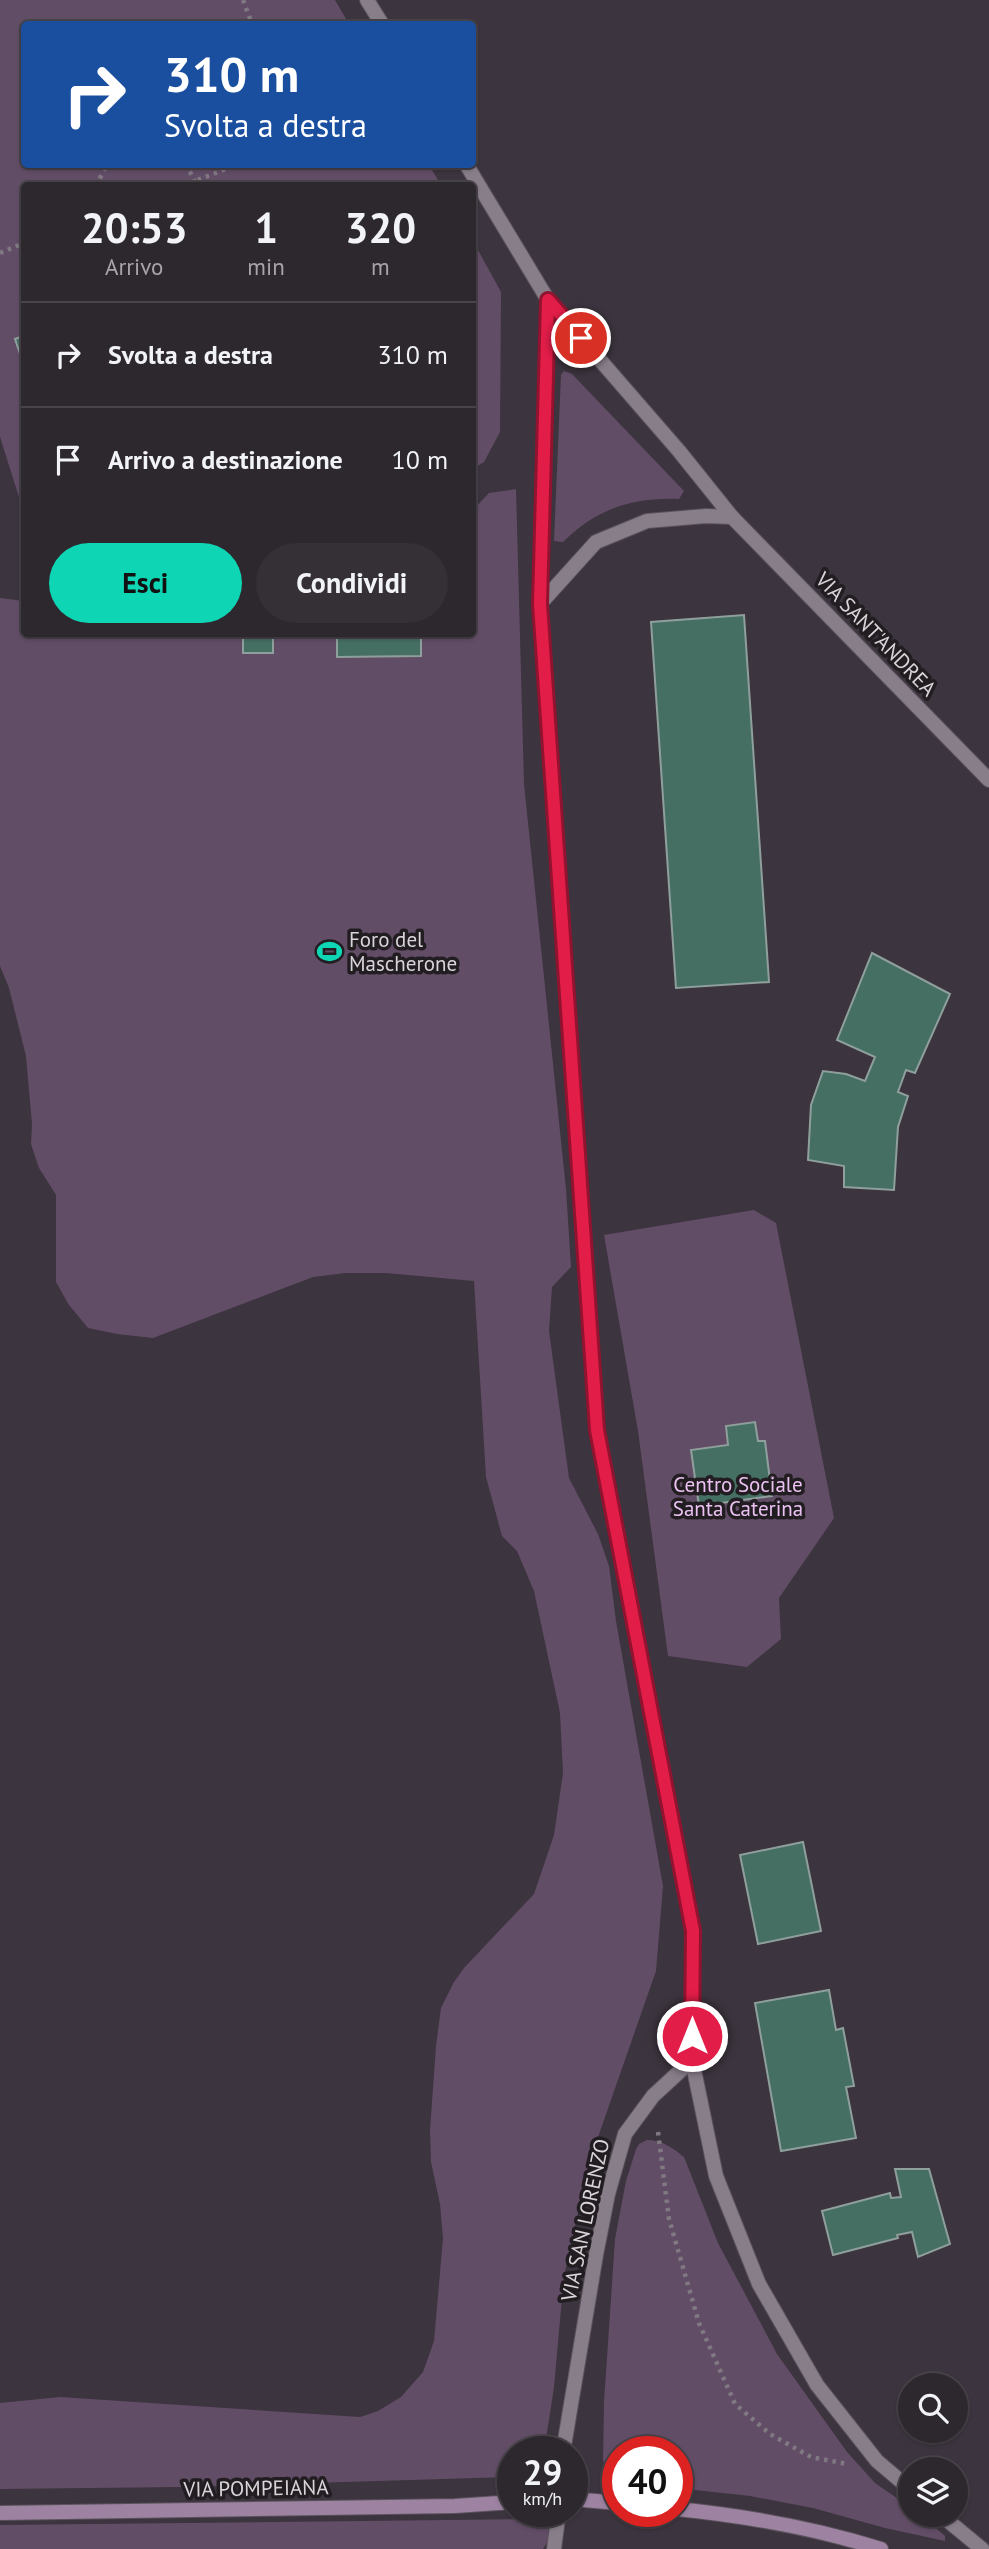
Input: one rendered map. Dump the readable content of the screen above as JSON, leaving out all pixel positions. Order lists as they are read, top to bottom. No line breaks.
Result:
{"streets":{"main road":["VIA POMPEIANA"],"street":["VIA SANT'ANDREA","VIA SAN LORENZO"]},"parks":["Centro Sociale Santa Caterina"],"places":{"sports":["Foro del Mascherone"]},"page":{"turn":["310 m","Svolta a destra"],"eta":["20:53","Arrivo","1","min","320","m"],"list":[{"name":"Svolta a destra","value":"310 m"},{"name":"Arrivo a destinazione","value":"10 m"}],"buttons":["Esci","Condividi"],"speed":"29 km/h","limit":"40"}}
